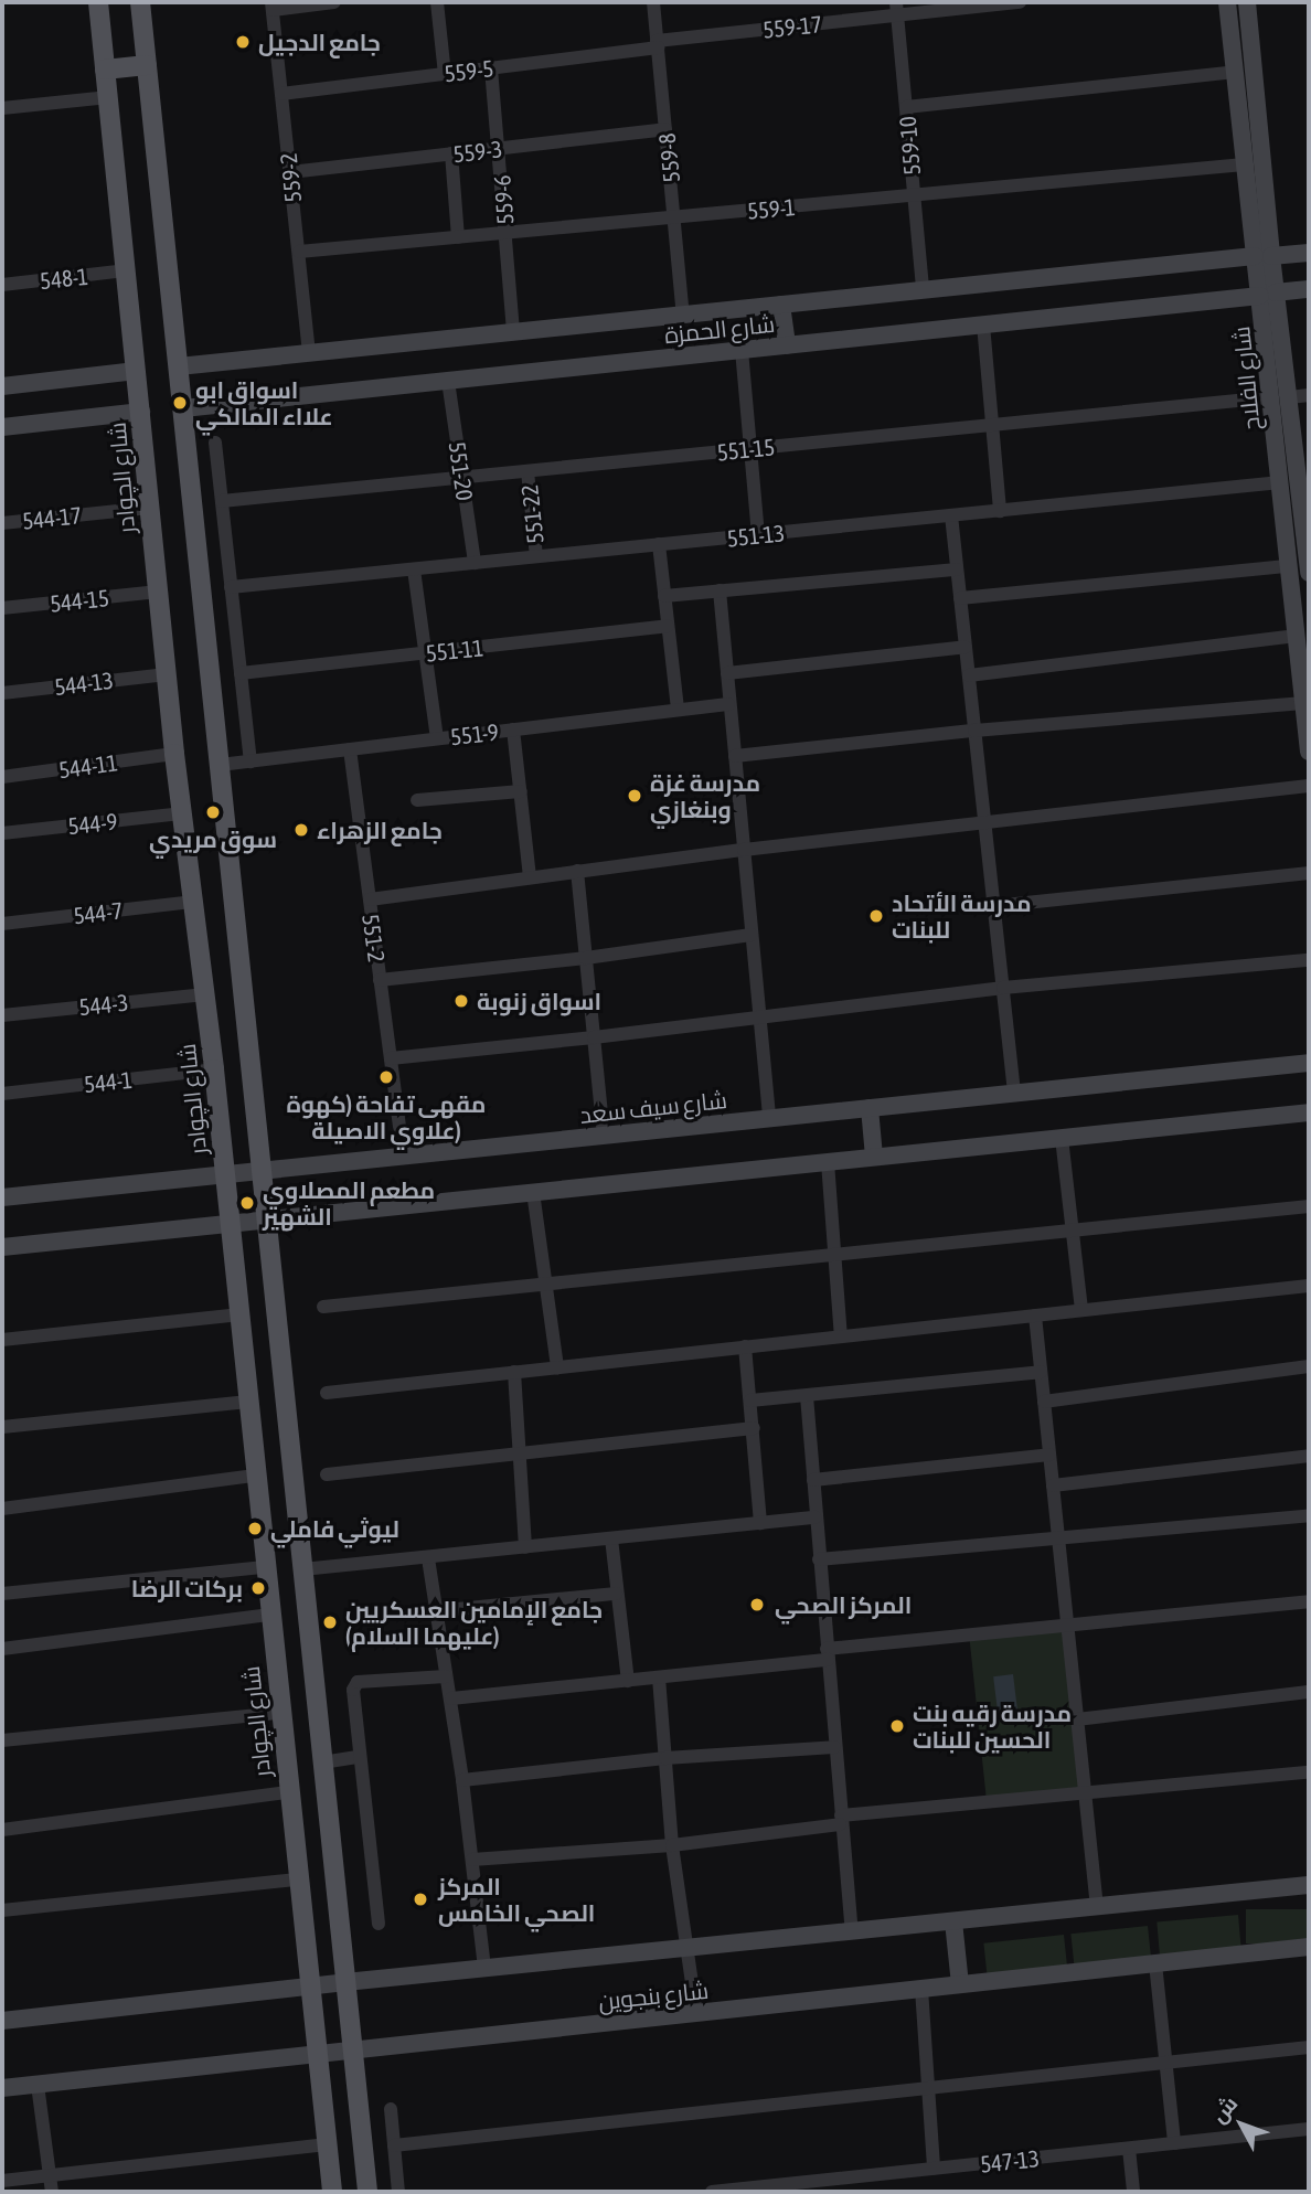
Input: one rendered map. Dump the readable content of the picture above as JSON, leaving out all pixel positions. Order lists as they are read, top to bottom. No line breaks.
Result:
{"streets":{"main road":["شارع الچوادر"],"street":["559-17","559-5","559-10","559-3","559-8","559-2","559-6","559-1","548-1","شارع الحمزة","شارع الفلاح","551-15","551-20","551-22","544-17","551-13","544-15","551-11","544-13","551-9","544-11","544-9","544-7","551-2","544-3","544-1","شارع سيف سعد","شارع بنجوين","547-13"]},"crossings":[["559-17","559-5"],["559-17","559-10"],["559-17","559-8"],["559-5","559-8"],["559-5","559-2"],["559-5","559-6"],["559-10","559-1"],["559-10","شارع الحمزة"],["559-3","559-8"],["559-3","559-2"],["559-3","559-6"],["559-8","559-1"],["559-8","شارع الحمزة"],["559-2","559-1"],["559-2","شارع الحمزة"],["559-6","559-1"],["559-6","شارع الحمزة"],["559-1","شارع الفلاح"],["548-1","شارع الچوادر"],["شارع الحمزة","شارع الفلاح"],["شارع الحمزة","551-20"],["شارع الفلاح","551-15"],["شارع الفلاح","551-13"],["551-15","551-20"],["551-15","551-22"],["551-20","551-13"],["شارع الچوادر","544-17"],["شارع الچوادر","544-15"],["شارع الچوادر","544-13"],["شارع الچوادر","544-11"],["شارع الچوادر","544-9"],["شارع الچوادر","544-7"],["شارع الچوادر","544-3"],["شارع الچوادر","544-1"],["شارع الچوادر","شارع سيف سعد"],["شارع الچوادر","شارع بنجوين"],["551-22","551-13"],["551-9","551-2"]],"places":["جامع الدجيل","اسواق ابو علااء المالكي","مدرسة غزة وبنغازي","سوق مريدي","جامع الزهراء","مدرسة الأتحاد للبنات","اسواق زنوبة","مقهى تفاحة (كهوة علاوي الاصيلة)","مطعم المصلاوي الشهير","ليوثي فاملي","بركات الرضا","المركز الصحي","جامع الإمامين العسكريين (عليهما السلام)","مدرسة رقيه بنت الحسين للبنات","المركز الصحي الخامس"],"north":"top left"}
